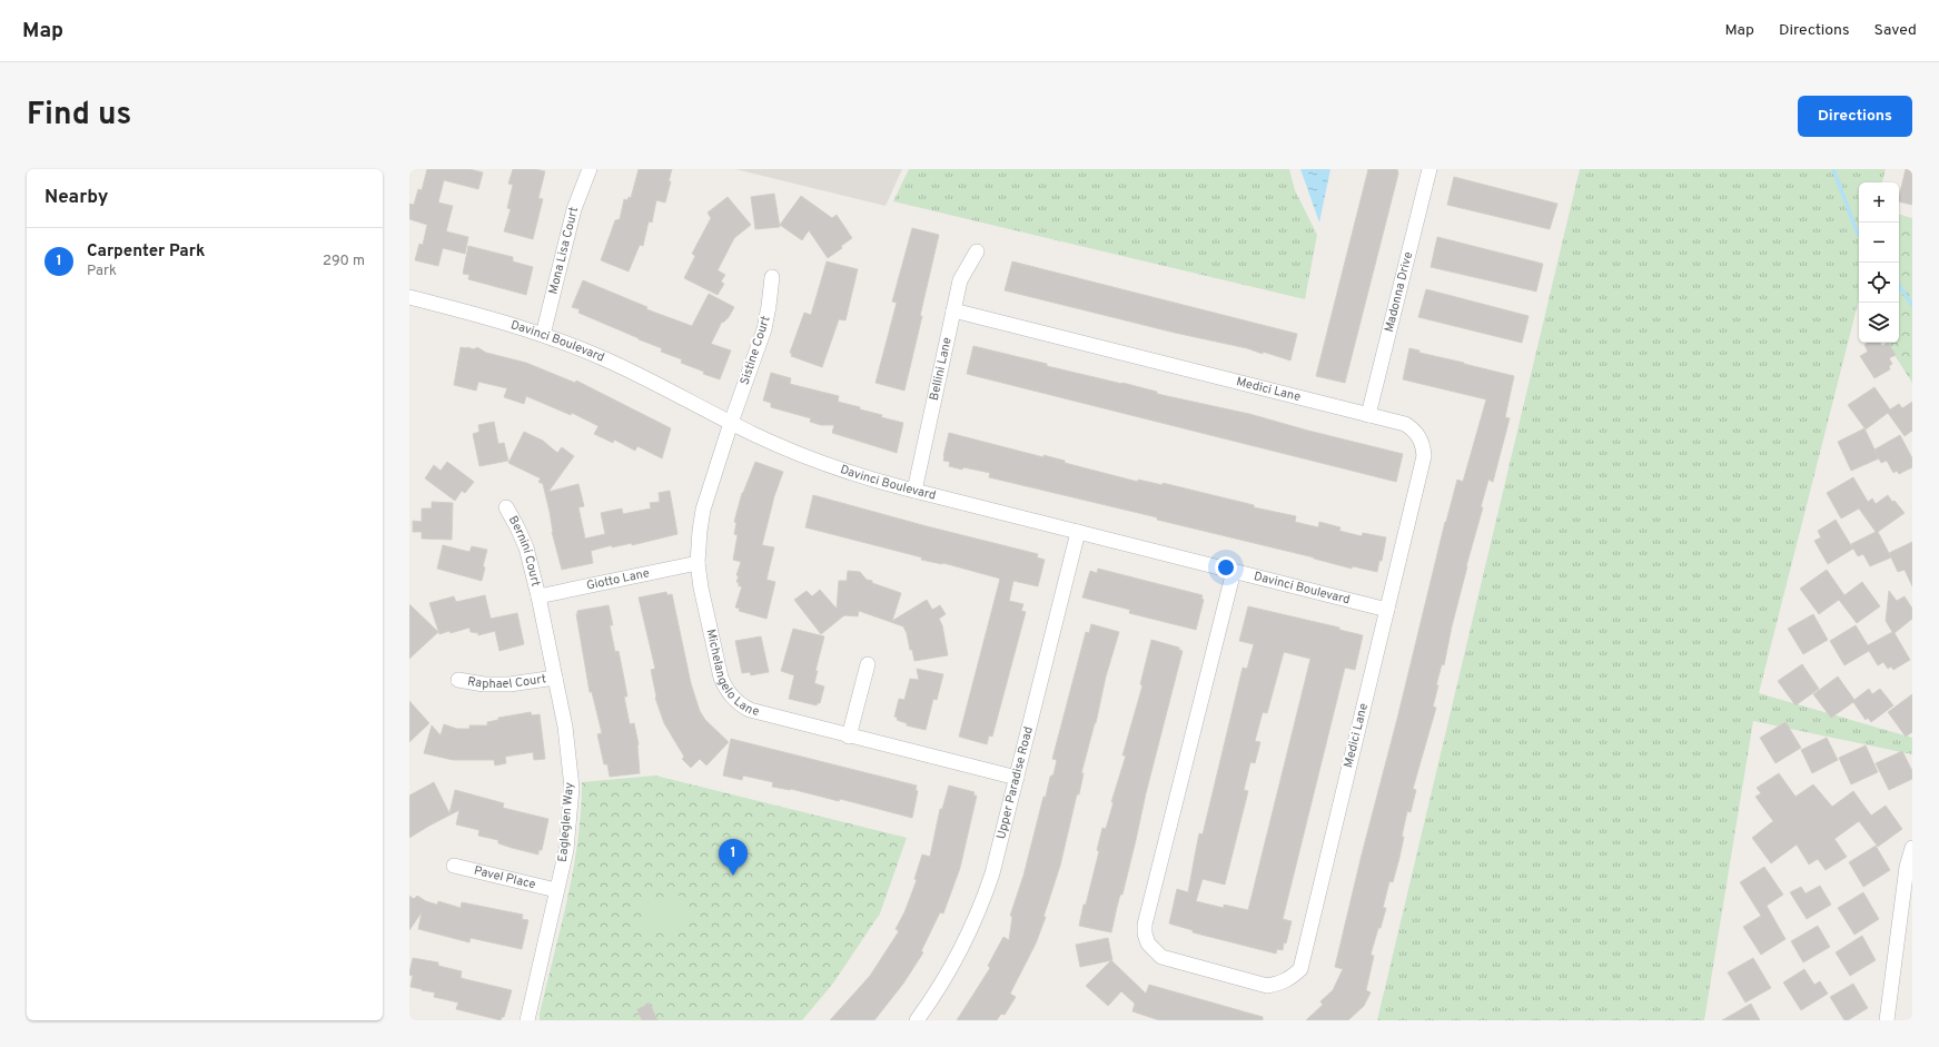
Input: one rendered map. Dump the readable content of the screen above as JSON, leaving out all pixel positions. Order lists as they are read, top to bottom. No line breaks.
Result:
{"streets":{"street":["Mona Lisa Court","Madonna Drive","Davinci Boulevard","Sistine Court","Bellini Lane","Medici Lane","Bernini Court","Giotto Lane","Michelangelo Lane","Raphael Court","Upper Paradise Road","Eagleglen Way","Pavel Place"]},"crossings":[["Mona Lisa Court","Davinci Boulevard"],["Madonna Drive","Medici Lane"],["Davinci Boulevard","Sistine Court"],["Davinci Boulevard","Bellini Lane"],["Davinci Boulevard","Medici Lane"],["Davinci Boulevard","Michelangelo Lane"],["Davinci Boulevard","Upper Paradise Road"],["Sistine Court","Michelangelo Lane"],["Bellini Lane","Medici Lane"],["Bernini Court","Giotto Lane"],["Bernini Court","Eagleglen Way"],["Giotto Lane","Michelangelo Lane"],["Giotto Lane","Eagleglen Way"],["Michelangelo Lane","Upper Paradise Road"],["Raphael Court","Eagleglen Way"],["Eagleglen Way","Pavel Place"]],"page":{"header":"Map","nav":["Map","Directions","Saved"],"title":"Find us","buttons":"Directions","heading":"Nearby","map_buttons":["+","−"],"list":[{"mark":"1","name":"Carpenter Park","note":"Park","value":"290 m"}],"pins":"1"}}
